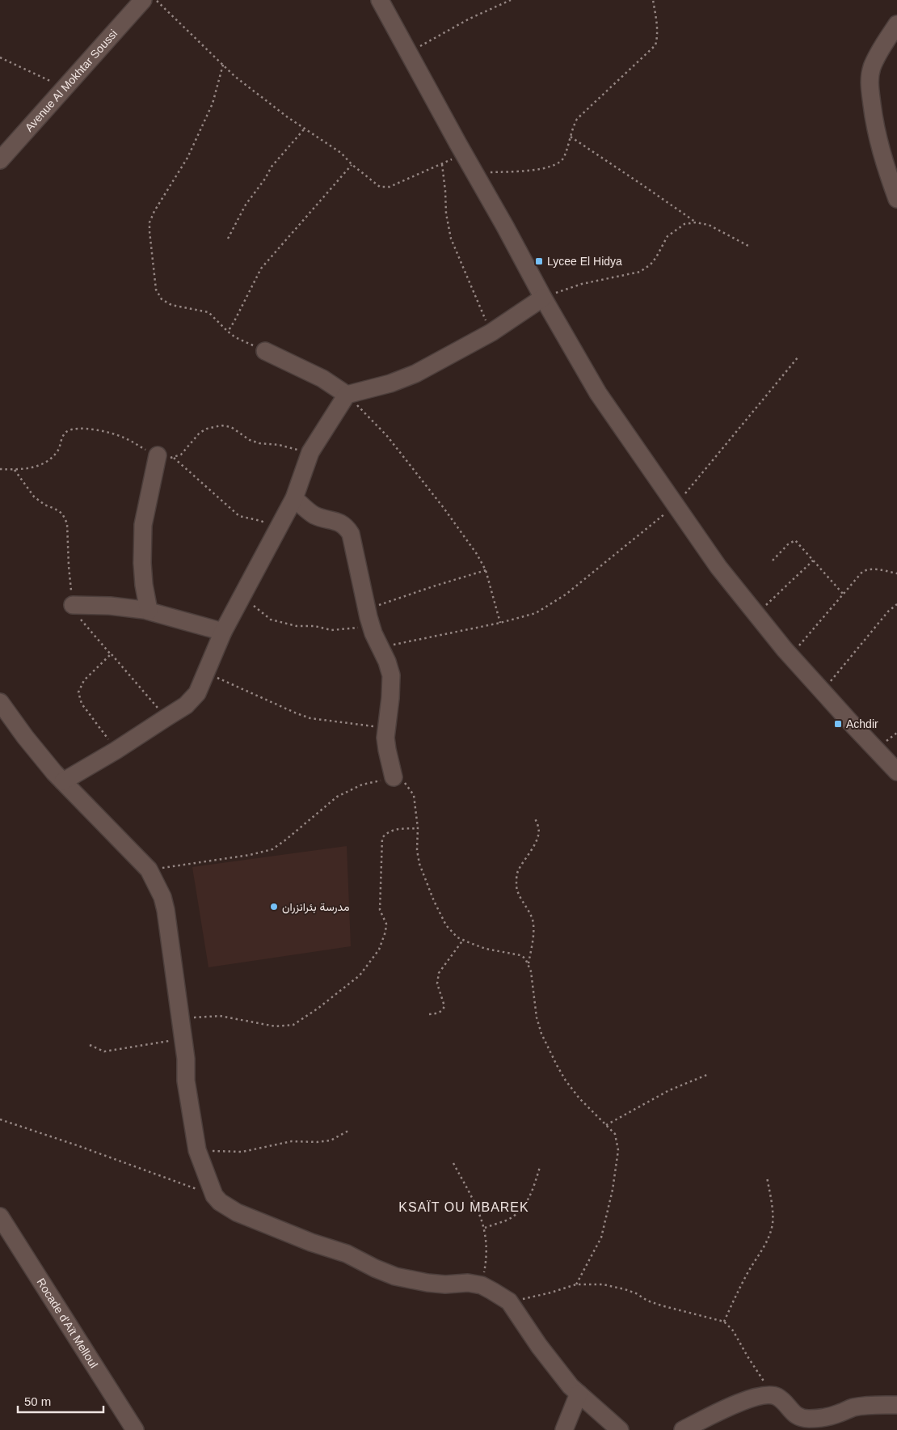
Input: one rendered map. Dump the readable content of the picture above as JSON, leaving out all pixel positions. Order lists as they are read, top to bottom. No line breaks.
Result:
{"streets":{"street":["Avenue Al Mokhtar Soussi","Rocade d'Aït Melloul"]},"districts":["KSAÏT OU MBAREK"],"places":{"transit":["Lycee El Hidya","Achdir"],"other":["مدرسة بئرانزران"]},"scale_bar":"50 m"}
